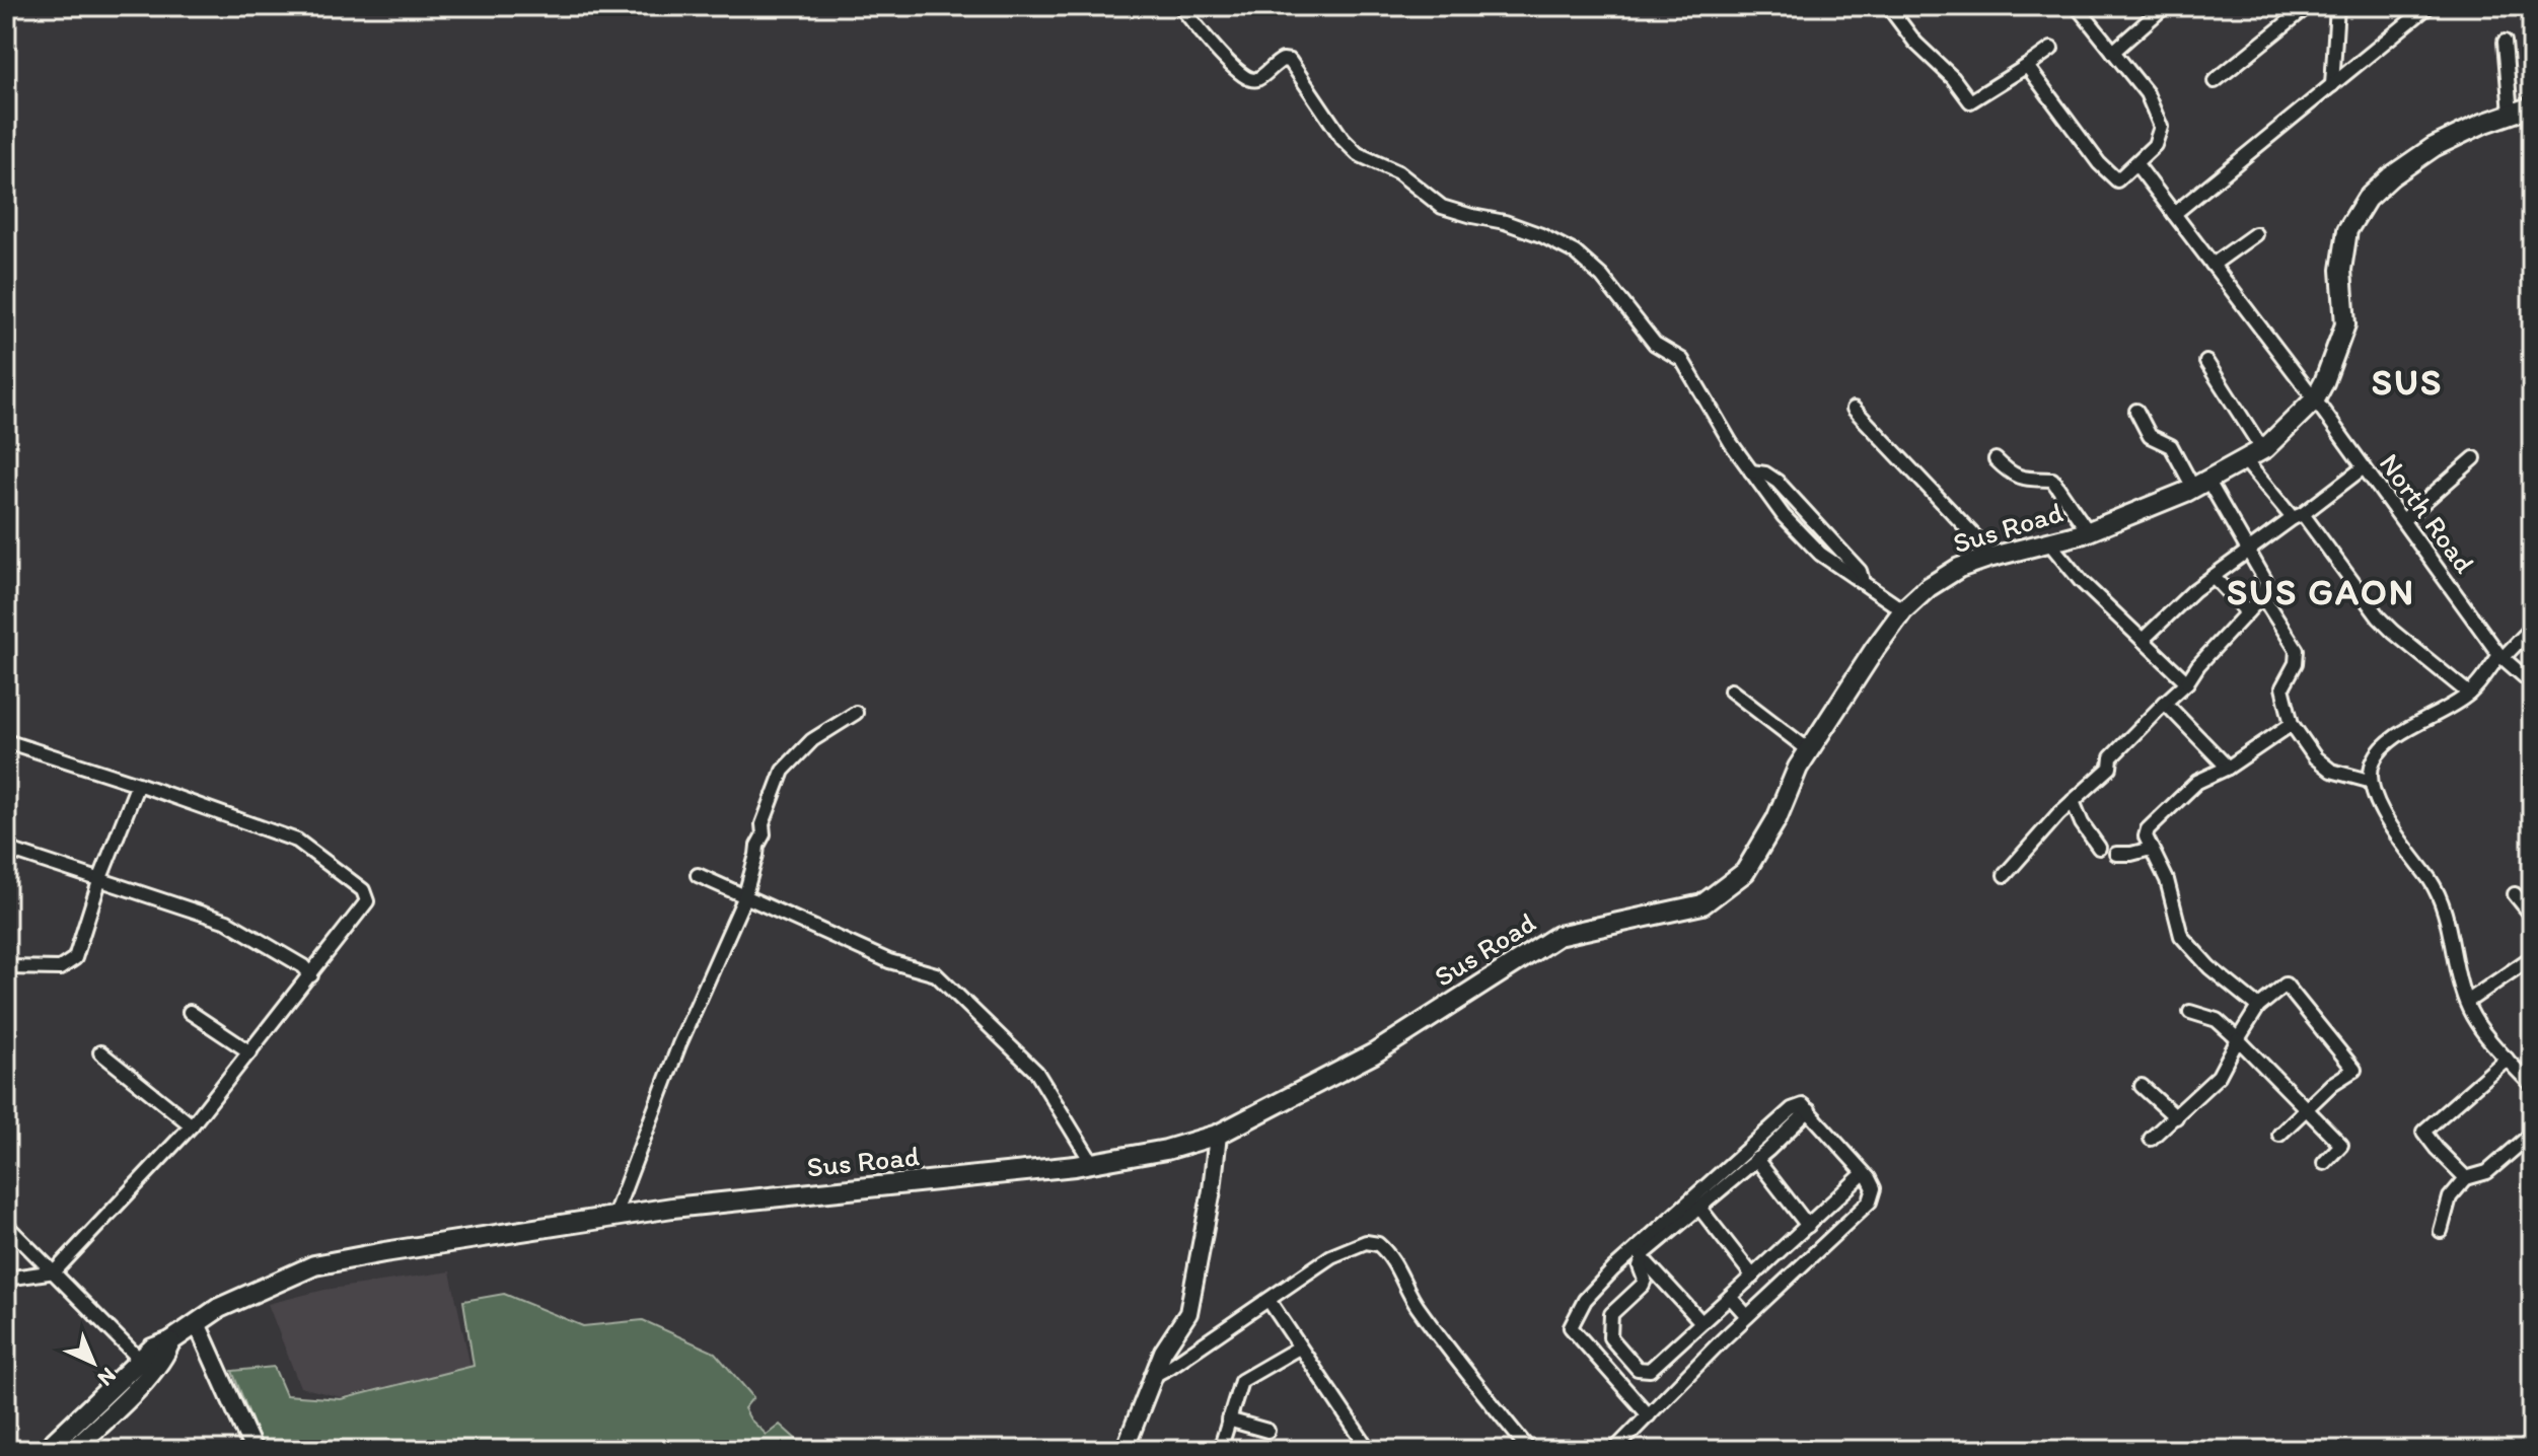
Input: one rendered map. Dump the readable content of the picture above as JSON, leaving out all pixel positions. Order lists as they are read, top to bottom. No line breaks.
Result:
{"streets":{"main road":["Sus Road"],"street":["North Road"]},"crossings":[["North Road","Sus Road"]],"districts":["SUS","SUS GAON"],"north":"bottom right"}
